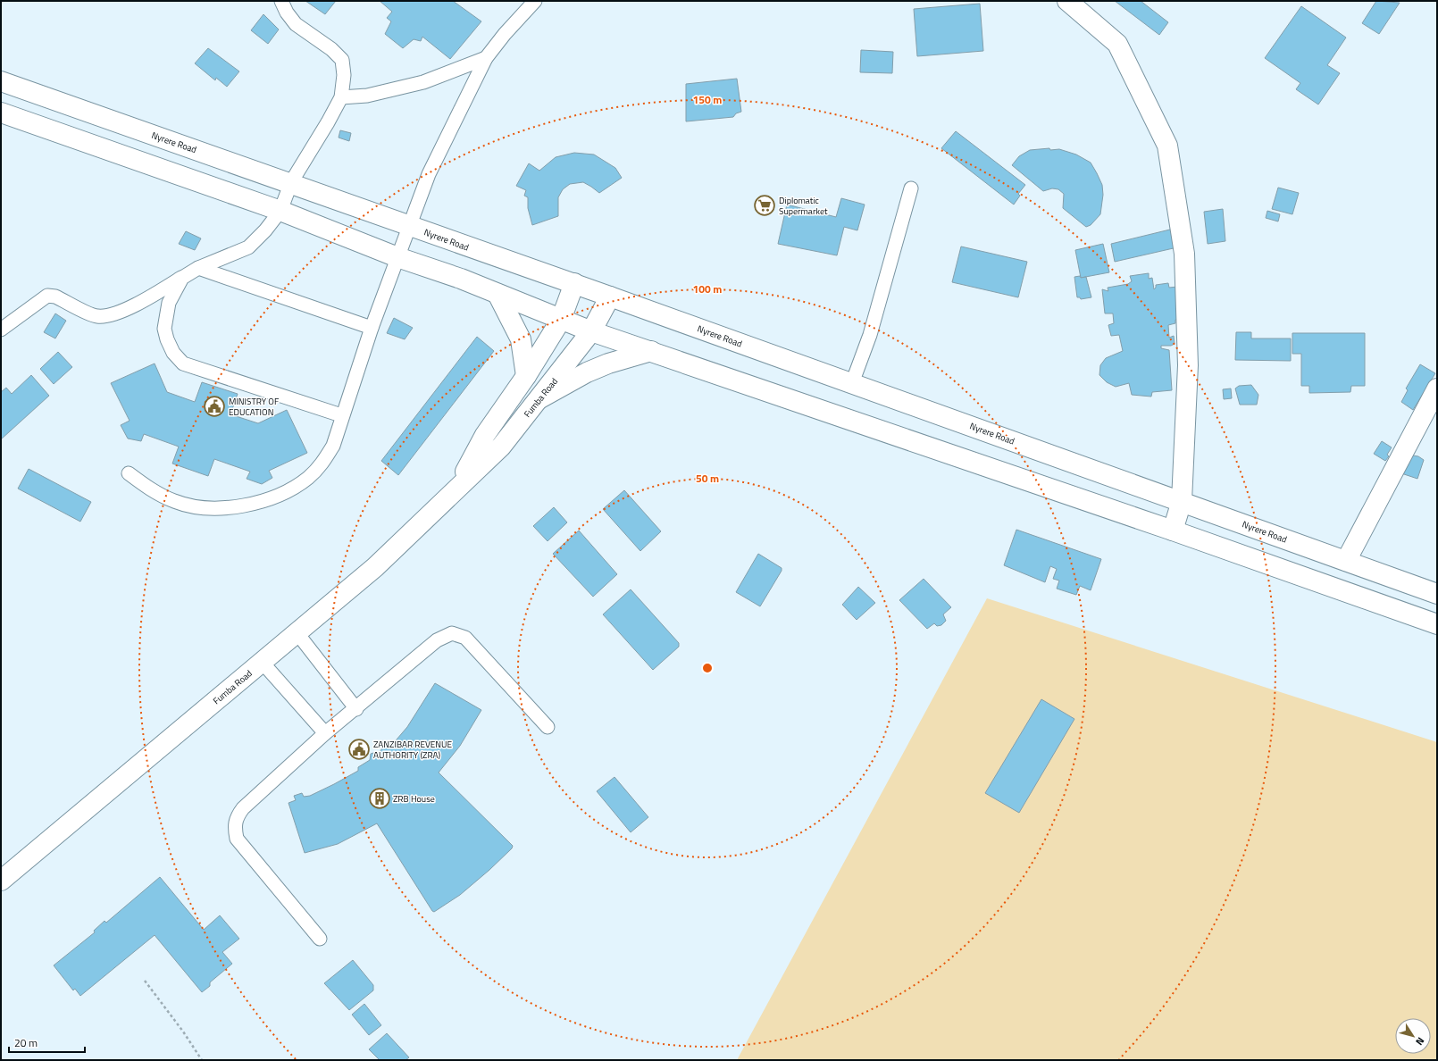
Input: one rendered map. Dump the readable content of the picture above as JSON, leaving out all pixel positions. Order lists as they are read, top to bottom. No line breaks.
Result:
{"streets":{"main road":["Nyrere Road","Fumba Road"]},"crossings":[["Nyrere Road","Fumba Road"]],"places":{"supermarket":["Diplomatic Supermarket"],"public building":["MINISTRY OF EDUCATION","ZANZIBAR REVENUE AUTHORITY (ZRA)"],"building":["ZRB House"]},"scale_bar":"20 m","north":"bottom right","rings":["150 m","100 m","50 m"]}
